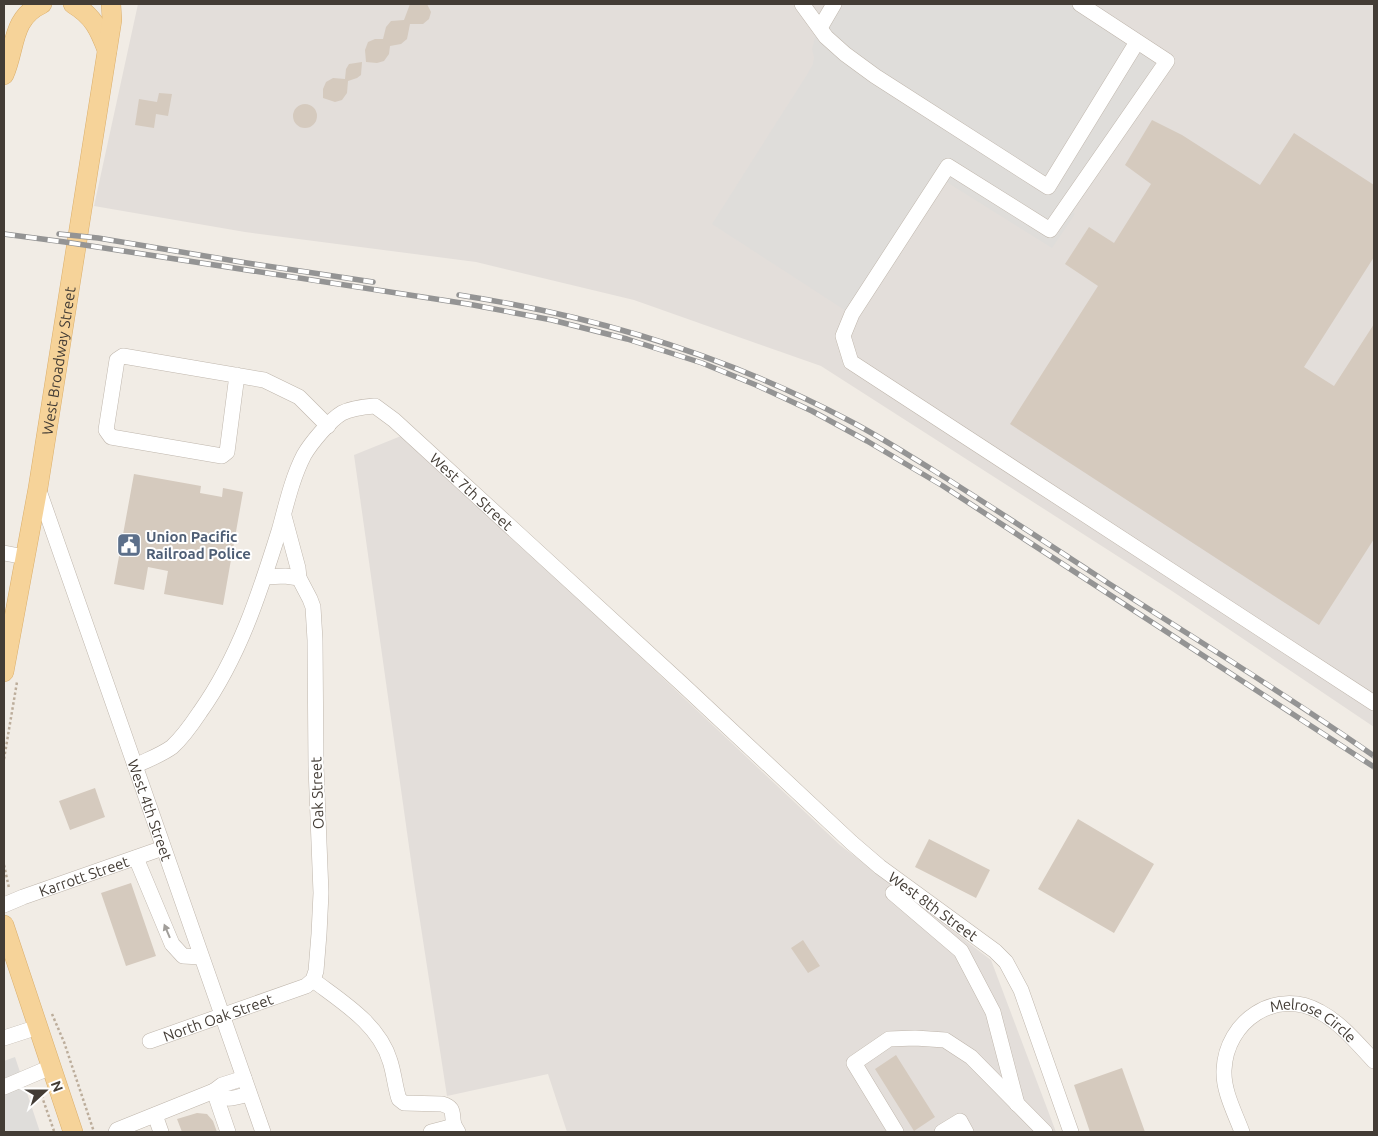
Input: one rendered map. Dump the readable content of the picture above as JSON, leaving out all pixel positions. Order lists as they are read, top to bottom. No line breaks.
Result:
{"streets":{"main road":["West Broadway Street"],"street":["West 7th Street","Oak Street","West 4th Street","Karrott Street","West 8th Street","North Oak Street","Melrose Circle"]},"crossings":[["West Broadway Street","West 4th Street"],["West 7th Street","Oak Street"],["West 7th Street","West 8th Street"],["Oak Street","North Oak Street"],["West 4th Street","Karrott Street"],["West 4th Street","North Oak Street"]],"places":{"public building":["Union Pacific Railroad Police"]},"north":"right"}
